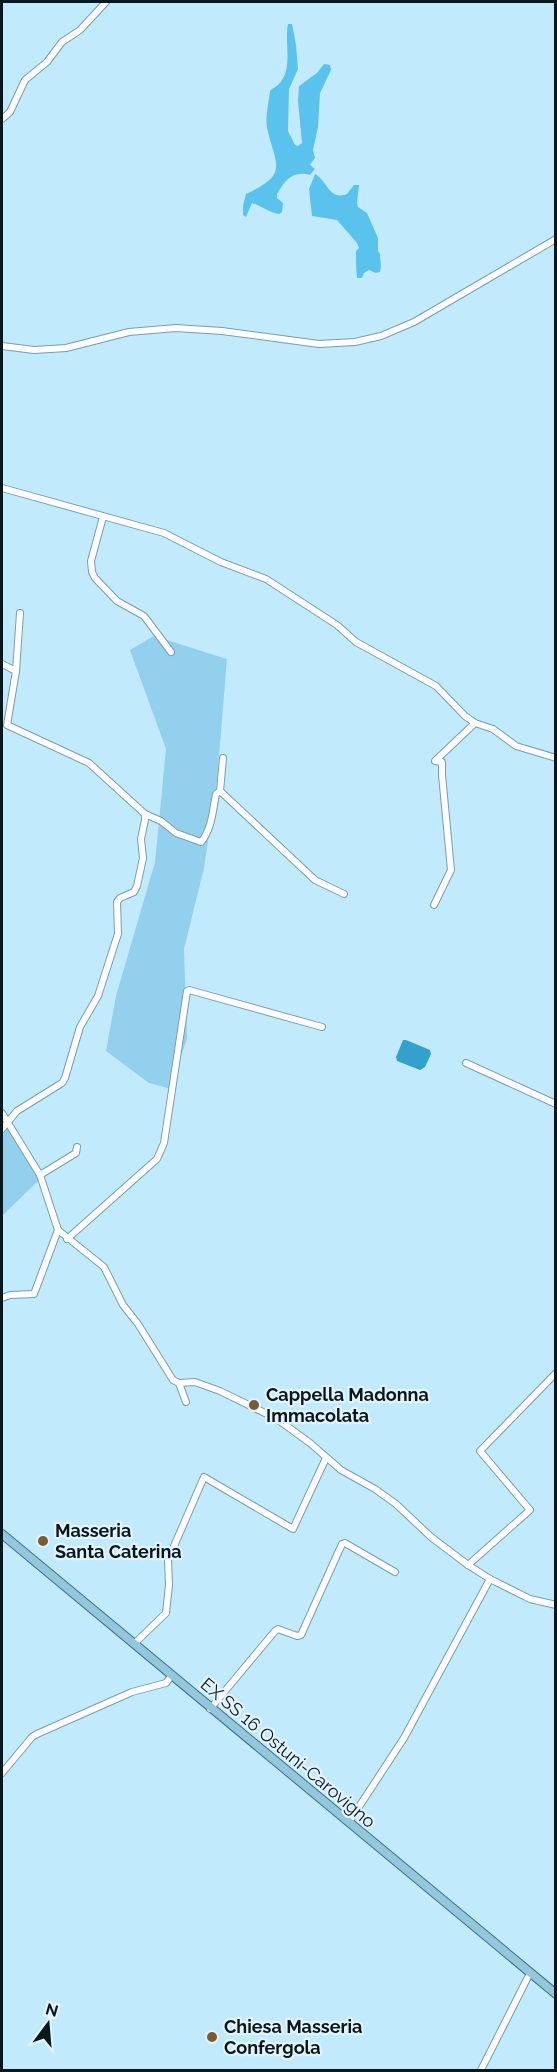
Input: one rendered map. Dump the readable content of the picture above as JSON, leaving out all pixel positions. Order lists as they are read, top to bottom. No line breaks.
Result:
{"streets":{"main road":["EX SS 16 Ostuni-Carovigno"]},"places":["Cappella Madonna Immacolata","Masseria Santa Caterina","Chiesa Masseria Confergola"],"north":"top"}
